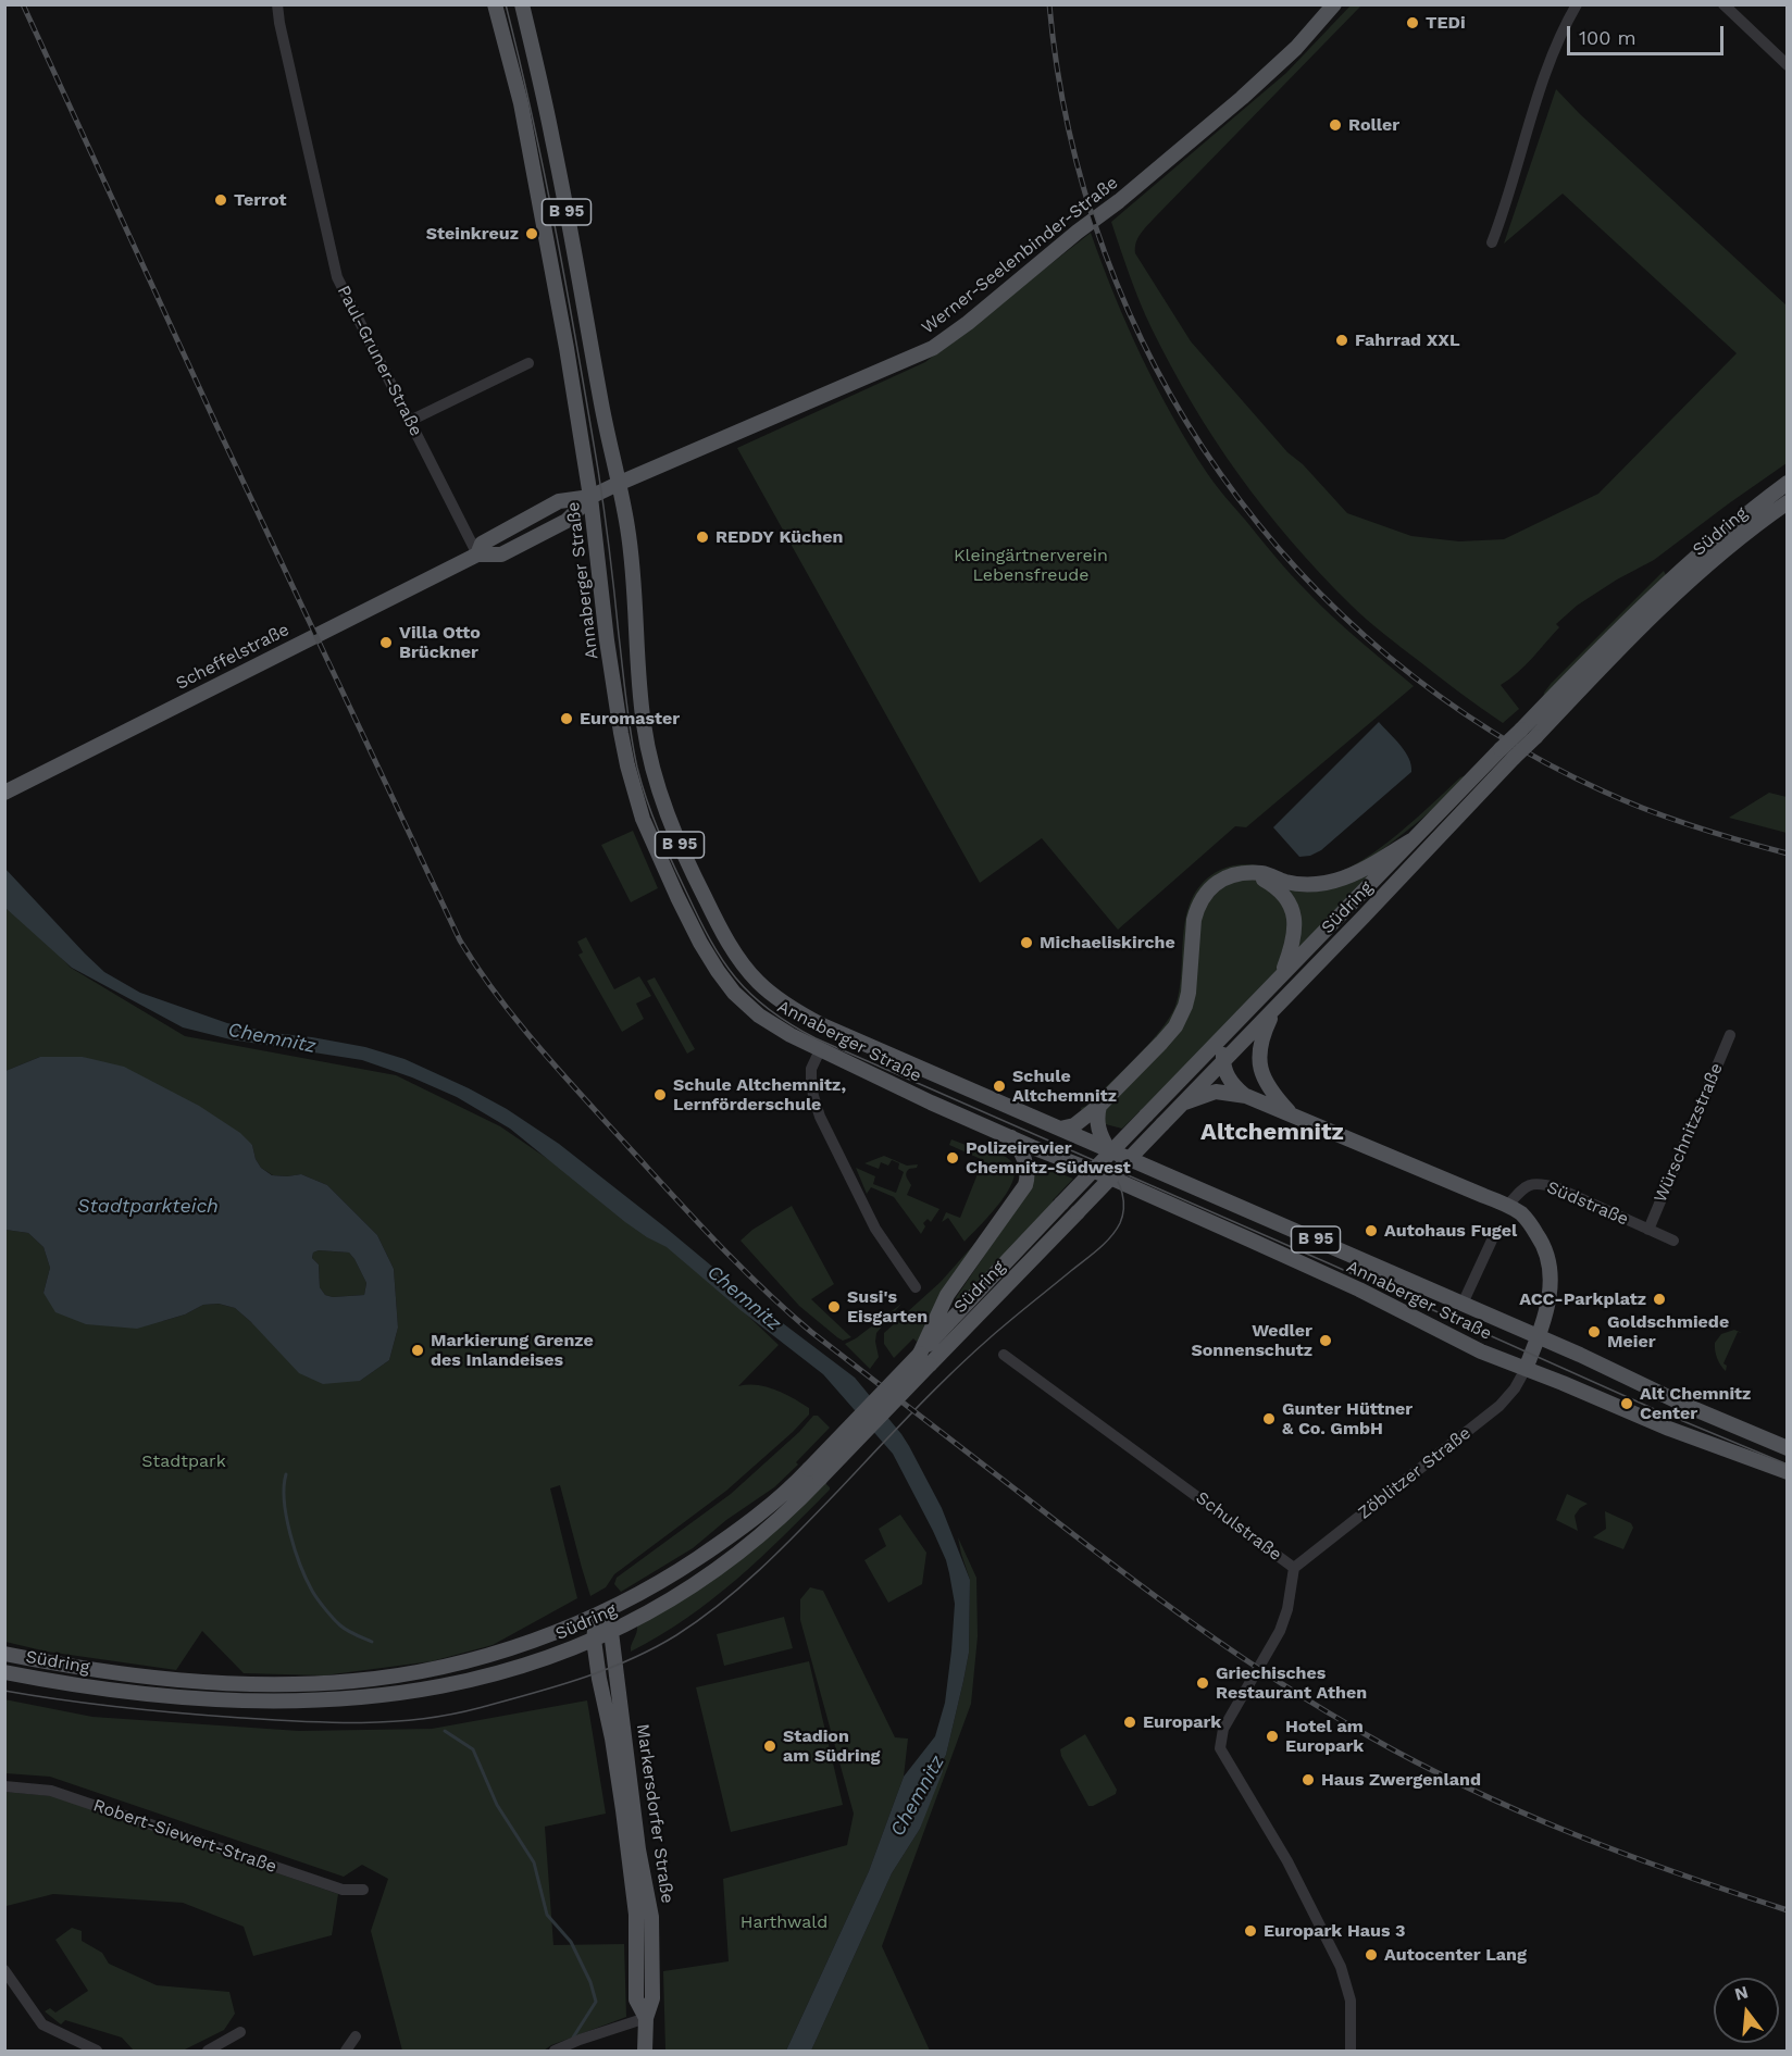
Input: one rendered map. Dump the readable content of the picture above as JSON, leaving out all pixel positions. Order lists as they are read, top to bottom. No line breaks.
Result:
{"streets":{"main road":["B 95","Werner-Seelenbinder-Straße","Südring","Annaberger Straße","Scheffelstraße","Markersdorfer Straße"],"street":["Paul-Gruner-Straße","Würschnitzstraße","Südstraße","Zöblitzer Straße","Schulstraße","Robert-Siewert-Straße"]},"crossings":[["Werner-Seelenbinder-Straße","Annaberger Straße"],["Werner-Seelenbinder-Straße","Scheffelstraße"],["Paul-Gruner-Straße","Scheffelstraße"],["Südring","Markersdorfer Straße"],["Annaberger Straße","Scheffelstraße"],["Annaberger Straße","Zöblitzer Straße"],["Würschnitzstraße","Südstraße"],["Zöblitzer Straße","Schulstraße"]],"districts":["Altchemnitz"],"water":["Chemnitz","Stadtparkteich"],"parks":["Kleingärtnerverein Lebensfreude","Stadtpark","Harthwald"],"places":["TEDi","Roller","Terrot","Steinkreuz","Fahrrad XXL","REDDY Küchen","Villa Otto Brückner","Euromaster","Michaeliskirche","Schule Altchemnitz","Schule Altchemnitz, Lernförderschule","Polizeirevier Chemnitz-Südwest","Autohaus Fugel","ACC-Parkplatz","Susi's Eisgarten","Goldschmiede Meier","Wedler Sonnenschutz","Markierung Grenze des Inlandeises","Alt Chemnitz Center","Gunter Hüttner & Co. GmbH","Griechisches Restaurant Athen","Europark","Hotel am Europark","Stadion am Südring","Haus Zwergenland","Europark Haus 3","Autocenter Lang"],"scale_bar":"100 m","north":"top"}
